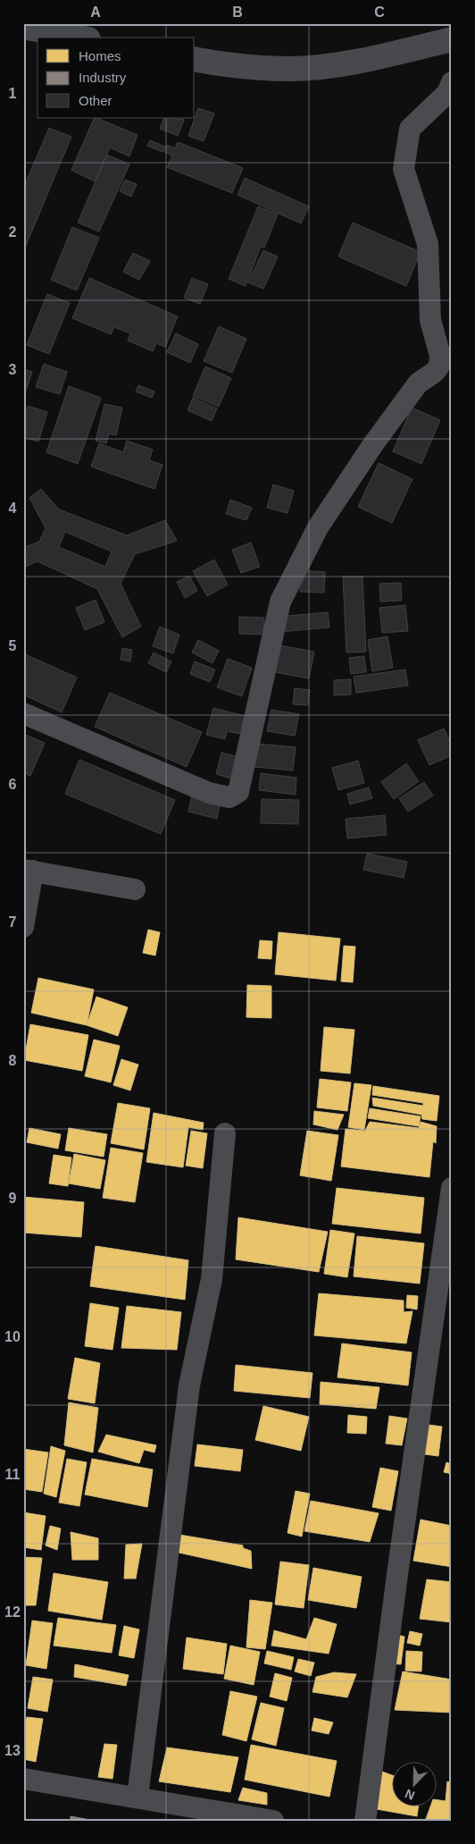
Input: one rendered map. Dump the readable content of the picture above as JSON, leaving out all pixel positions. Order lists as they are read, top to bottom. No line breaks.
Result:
{"legend":["Homes","Industry","Other"],"north":"bottom left","grid":{"columns":["A","B","C"],"rows":["1","2","3","4","5","6","7","8","9","10","11","12","13"]}}
